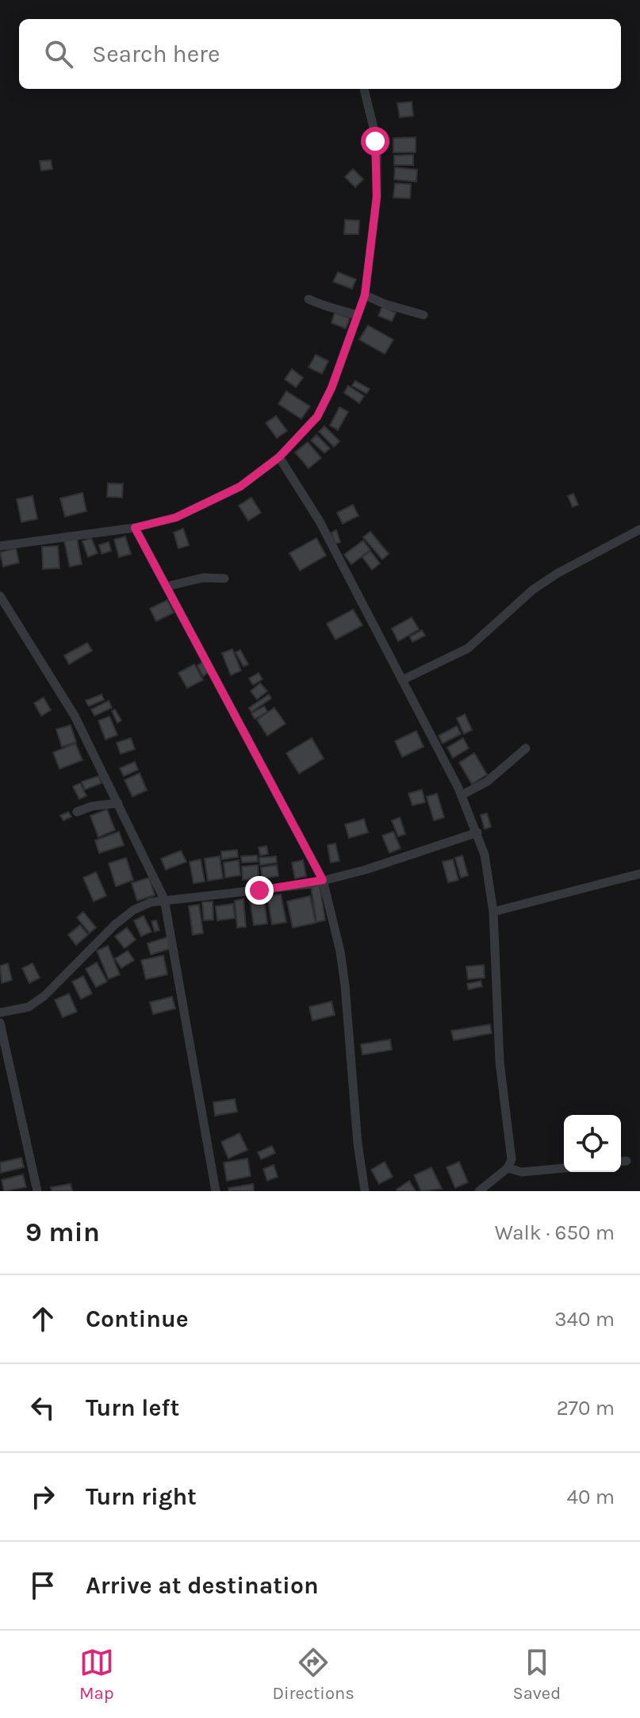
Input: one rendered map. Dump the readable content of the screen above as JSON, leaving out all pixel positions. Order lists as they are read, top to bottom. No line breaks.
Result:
{"page":{"search":"Search here","heading":["9 min","Walk · 650 m"],"list":[["Continue","340 m"],["Turn left","270 m"],["Turn right","40 m"],"Arrive at destination"],"nav":["Map","Directions","Saved"]}}
